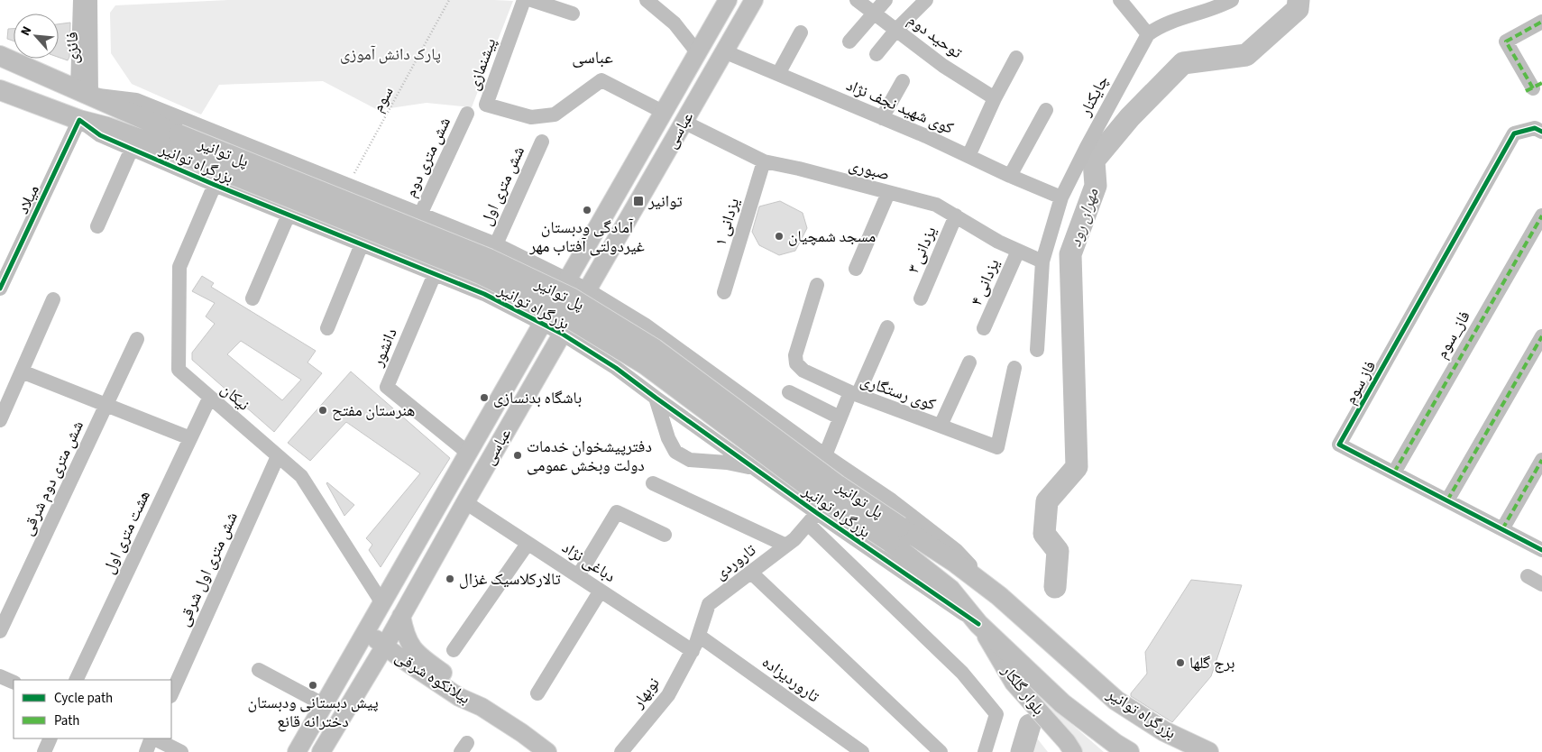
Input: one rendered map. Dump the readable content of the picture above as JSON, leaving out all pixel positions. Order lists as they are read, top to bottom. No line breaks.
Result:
{"streets":{"highway":["پل توانیر","بزرگراه توانیر"],"main road":["عباسى","بیلانکوه شرقی","بلوار گلکار"],"street":["توحید دوم","فائزی","پیشنمازی","چایکنار","کوی شهید نجف نژاد","شش متری دوم","صبوری","شش متری اول","میلاد","یزدانی ۱","یزدانی ۳","یزدانی ۴","فاز_سوم","دانشور","فاز سوم","کوی رستگاری","نیکان","شش متری دوم شرقی","هشت متری اول","دباغی نژاد","تاروردی","شش متری اول شرقی","تاروردیزاده","نوبهار"],"path":["سوم"]},"crossings":[["فائزی","بزرگراه توانیر"],["پیشنمازی","عباسى"],["چایکنار","کوی شهید نجف نژاد"],["چایکنار","صبوری"],["سوم","بزرگراه توانیر"],["کوی شهید نجف نژاد","عباسى"],["عباسى","بزرگراه توانیر"],["عباسى","صبوری"],["عباسى","دانشور"],["عباسى","نیکان"],["عباسى","دباغی نژاد"],["عباسى","بیلانکوه شرقی"],["پل توانیر","بزرگراه توانیر"],["شش متری دوم","بزرگراه توانیر"],["بزرگراه توانیر","شش متری اول"],["بزرگراه توانیر","میلاد"],["بزرگراه توانیر","دانشور"],["بزرگراه توانیر","کوی رستگاری"],["بزرگراه توانیر","نیکان"],["بزرگراه توانیر","تاروردی"],["بزرگراه توانیر","بلوار گلکار"],["صبوری","یزدانی ۱"],["صبوری","یزدانی ۳"],["صبوری","یزدانی ۴"],["فاز_سوم","فاز سوم"],["نیکان","هشت متری اول"],["نیکان","شش متری اول شرقی"],["دباغی نژاد","تاروردی"],["دباغی نژاد","نوبهار"],["تاروردی","تاروردیزاده"],["تاروردی","نوبهار"]],"districts":["عباسی"],"water":["مهران رود"],"parks":["پارک دانش آموزی"],"places":{"transit":["توانیر"],"other":["آمادگی ودبستان غیردولتی آفتاب مهر","مسجد شمچیان","باشگاه بدنسازی","هنرستان مفتح","دفترپیشخوان خدمات دولت وبخش عمومی","تالارکلاسیک غزال","برج گلها","پیش دبستانی ودبستان دخترانه قانع"]},"legend":["Cycle path","Path"],"north":"top left"}
